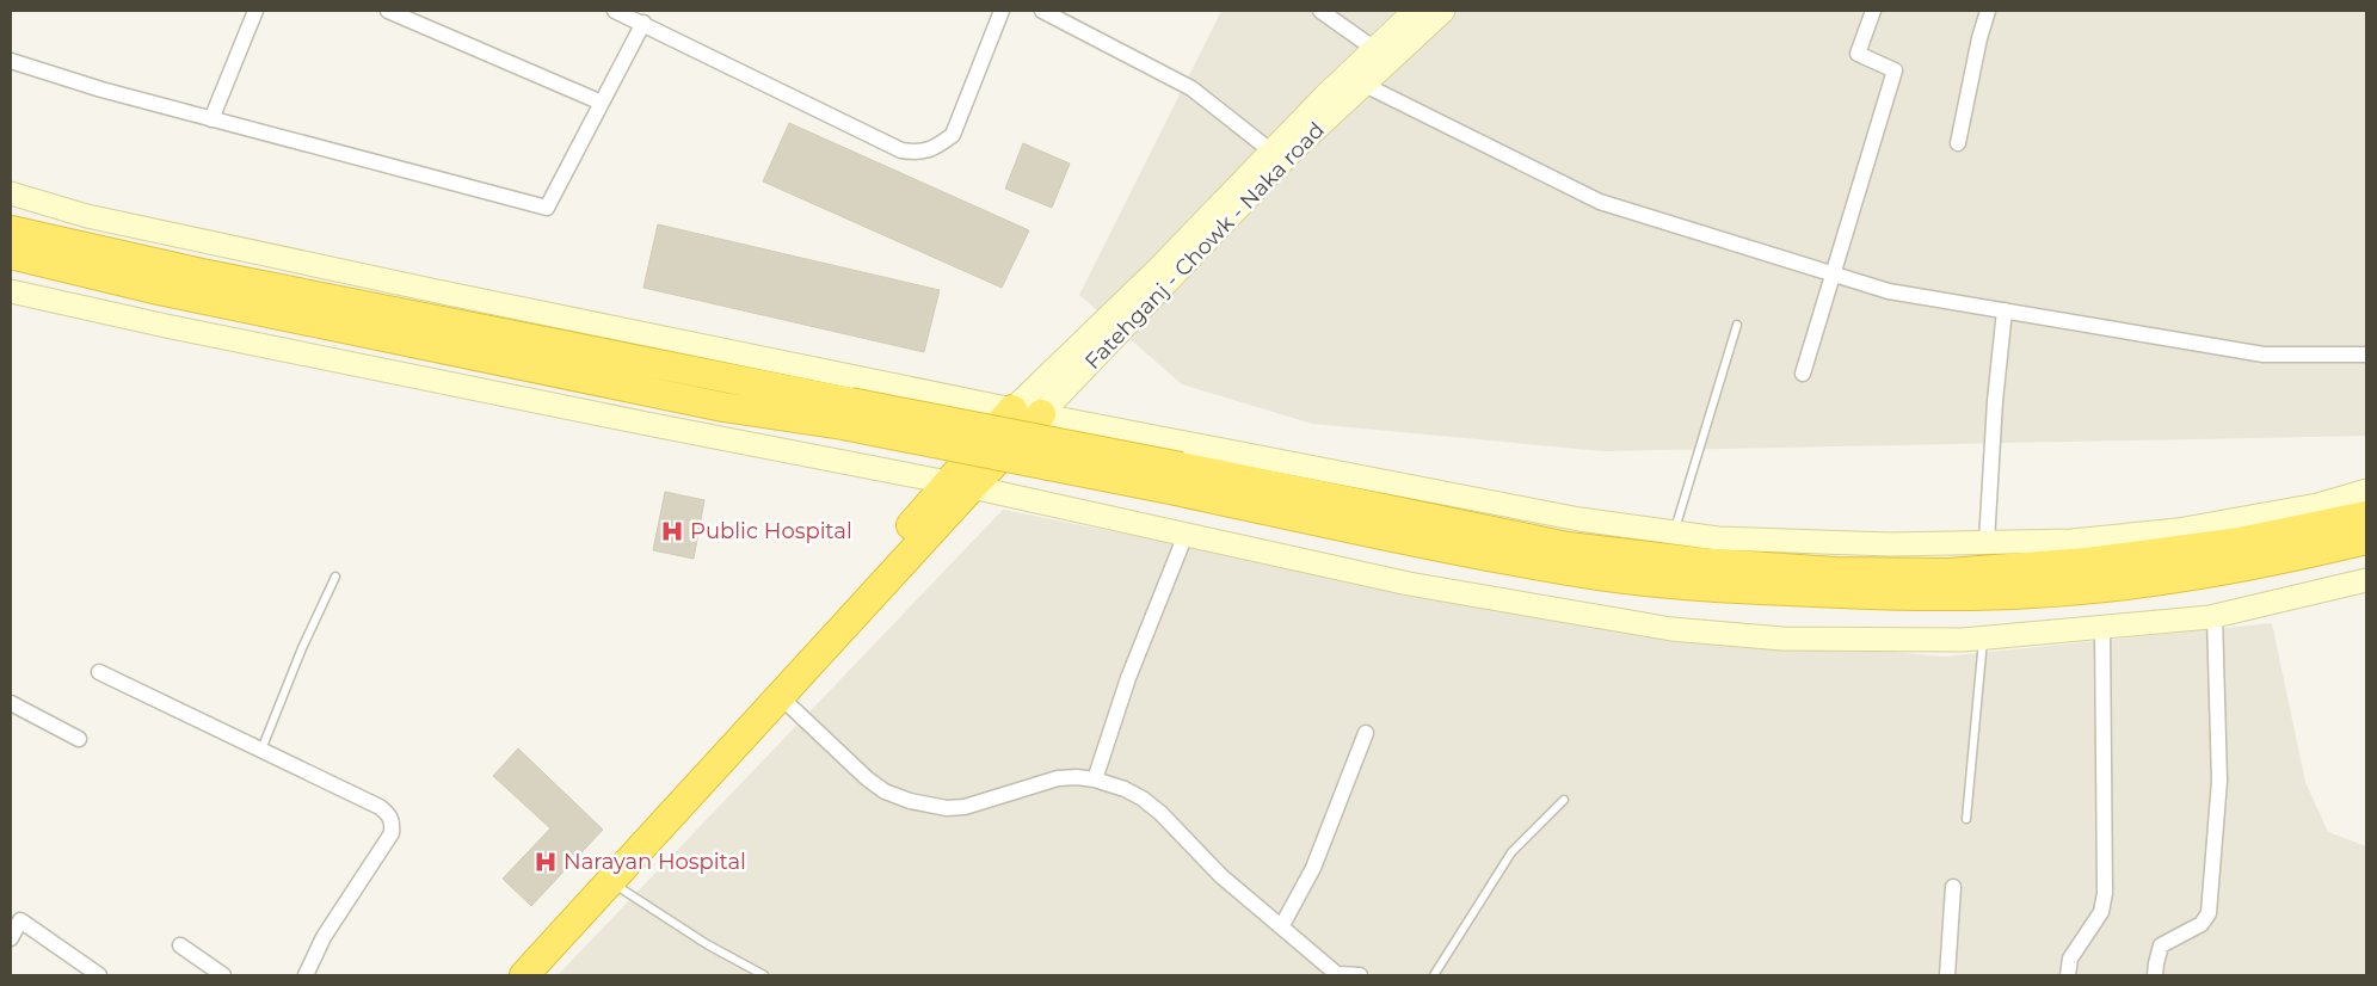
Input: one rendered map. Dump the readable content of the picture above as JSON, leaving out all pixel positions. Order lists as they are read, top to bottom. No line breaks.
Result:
{"streets":{"highway":["Fatehganj - Chowk - Naka road"]},"places":{"hospital":["Public Hospital","Narayan Hospital"]}}
